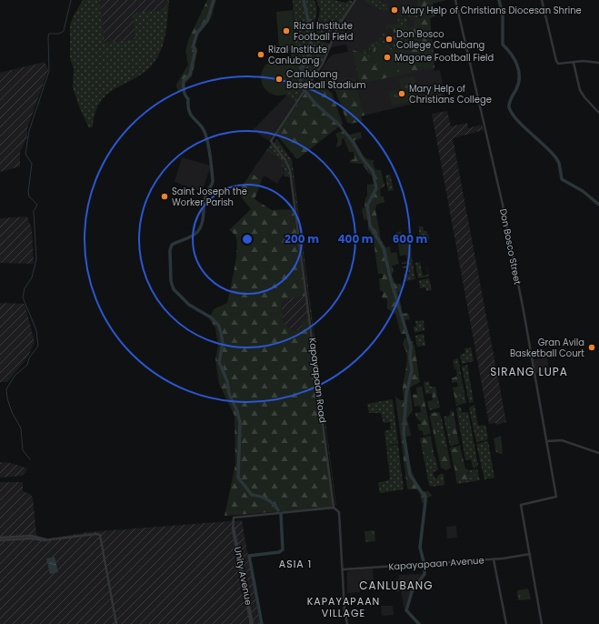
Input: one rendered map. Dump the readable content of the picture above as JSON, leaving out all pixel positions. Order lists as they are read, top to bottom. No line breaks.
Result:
{"streets":{"street":["Don Bosco Street","Kapayapaan Road","Kapayapaan Avenue","Unity Avenue"]},"crossings":[["Don Bosco Street","Kapayapaan Avenue"],["Kapayapaan Road","Kapayapaan Avenue"],["Kapayapaan Road","Unity Avenue"]],"districts":["SIRANG LUPA","ASIA 1","CANLUBANG","KAPAYAPAAN VILLAGE"],"places":["Mary Help of Christians Diocesan Shrine","Rizal Institute Football Field","Don Bosco College Canlubang","Rizal Institute Canlubang","Magone Football Field","Canlubang Baseball Stadium","Mary Help of Christians College","Saint Joseph the Worker Parish","Gran Avila Basketball Court"],"rings":["200 m","400 m","600 m"]}
